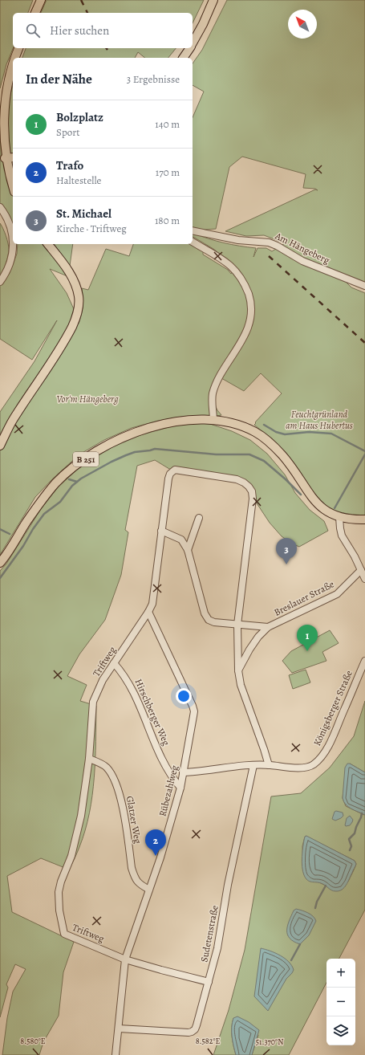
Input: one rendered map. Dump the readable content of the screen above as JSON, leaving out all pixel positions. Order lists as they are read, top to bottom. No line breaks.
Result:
{"streets":{"main road":["B 251"],"street":["Am Hängeberg","Breslauer Straße","Triftweg","Königsberger Straße","Hirschberger Weg","Rübezahlweg","Glatzer Weg","Sudetenstraße"]},"crossings":[["Breslauer Straße","Triftweg"],["Triftweg","Hirschberger Weg"],["Triftweg","Rübezahlweg"],["Triftweg","Glatzer Weg"],["Triftweg","Sudetenstraße"],["Königsberger Straße","Rübezahlweg"],["Königsberger Straße","Sudetenstraße"],["Hirschberger Weg","Rübezahlweg"],["Rübezahlweg","Glatzer Weg"],["Rübezahlweg","Sudetenstraße"]],"parks":["Vor'm Hängeberg","Feuchtgrünland am Haus Hubertus"],"north":"top left","page":{"search":"Hier suchen","heading":["In der Nähe","3 Ergebnisse"],"list":[{"mark":"1","name":"Bolzplatz","note":"Sport","value":"140 m"},{"mark":"2","name":"Trafo","note":"Haltestelle","value":"170 m"},{"mark":"3","name":"St. Michael","note":"Kirche · Triftweg","value":"180 m"}],"pins":["3","1","2"],"map_buttons":["+","−"]},"coordinates":["8.580°E","8.582°E","51.370°N"]}
